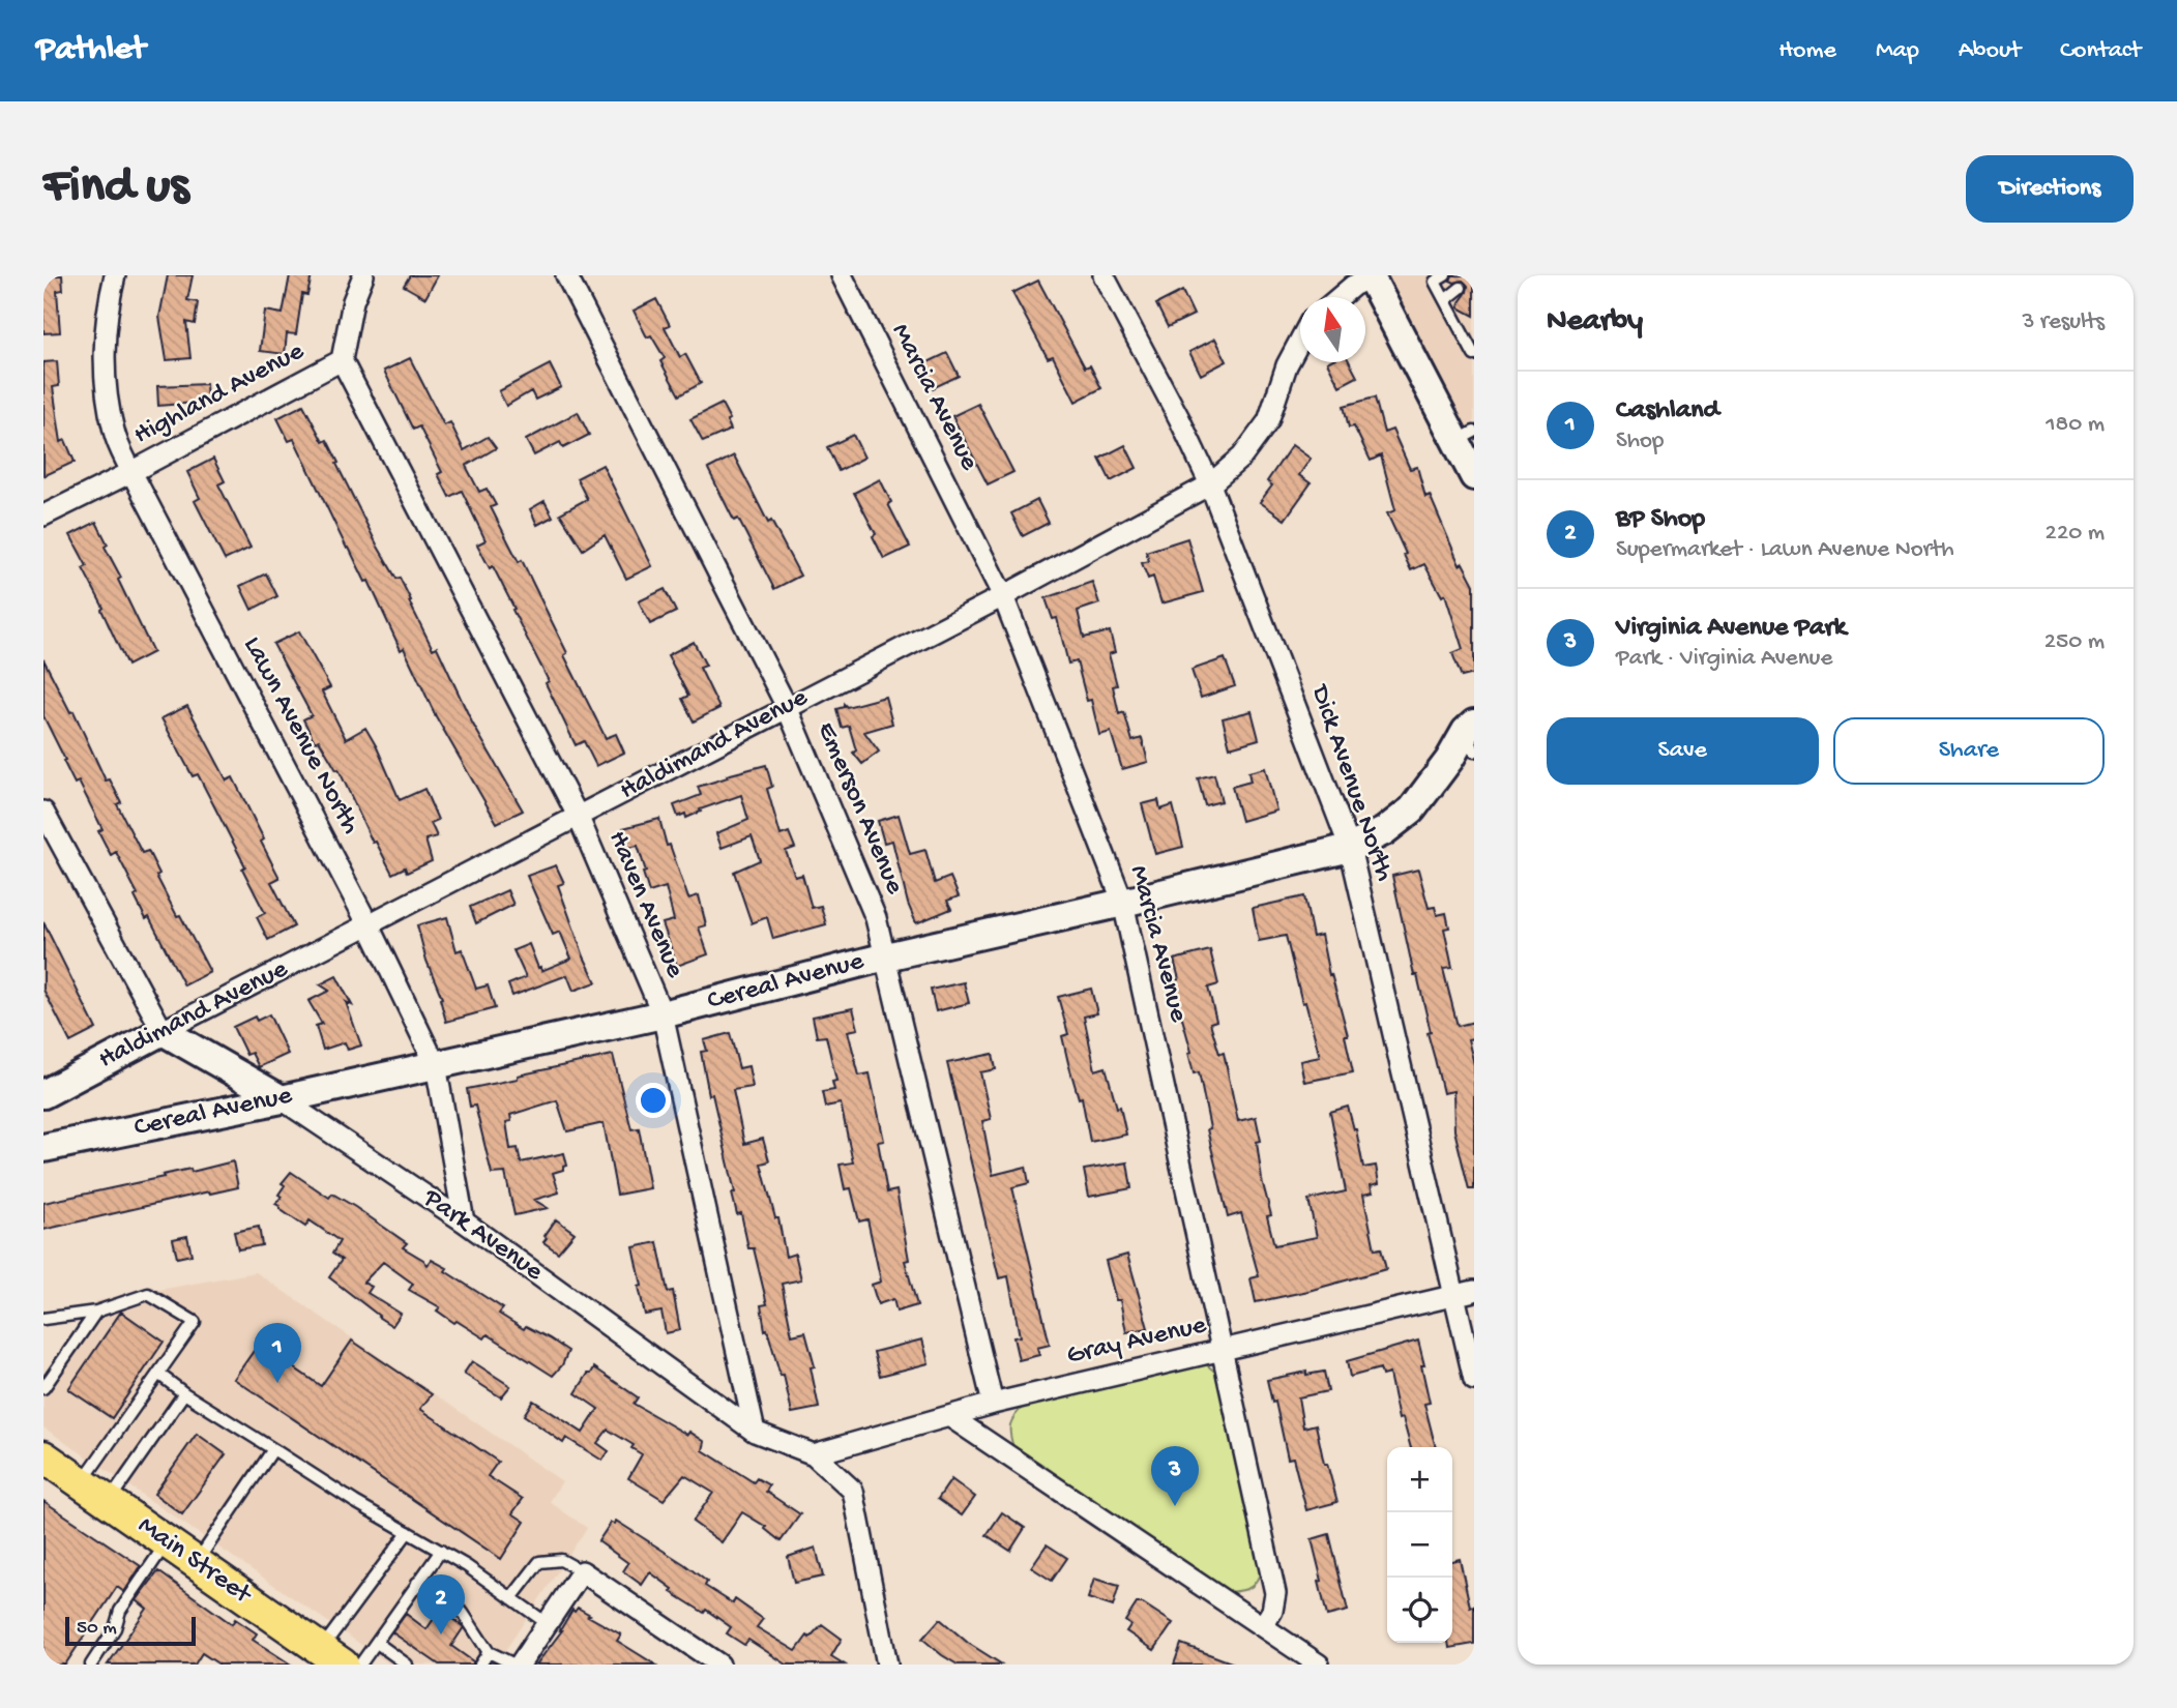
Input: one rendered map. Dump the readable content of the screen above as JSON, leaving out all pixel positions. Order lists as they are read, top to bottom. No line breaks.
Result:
{"streets":{"main road":["Main Street"],"street":["Highland Avenue","Marcia Avenue","Lawn Avenue North","Haldimand Avenue","Dick Avenue North","Emerson Avenue","Haven Avenue","Cereal Avenue","Park Avenue","Gray Avenue"]},"crossings":[["Highland Avenue","Lawn Avenue North"],["Highland Avenue","Haven Avenue"],["Marcia Avenue","Haldimand Avenue"],["Marcia Avenue","Cereal Avenue"],["Marcia Avenue","Gray Avenue"],["Lawn Avenue North","Haldimand Avenue"],["Lawn Avenue North","Cereal Avenue"],["Lawn Avenue North","Park Avenue"],["Haldimand Avenue","Dick Avenue North"],["Haldimand Avenue","Emerson Avenue"],["Haldimand Avenue","Haven Avenue"],["Haldimand Avenue","Park Avenue"],["Dick Avenue North","Cereal Avenue"],["Dick Avenue North","Gray Avenue"],["Emerson Avenue","Cereal Avenue"],["Emerson Avenue","Gray Avenue"],["Haven Avenue","Cereal Avenue"],["Haven Avenue","Park Avenue"],["Cereal Avenue","Park Avenue"],["Park Avenue","Gray Avenue"]],"scale_bar":"50 m","north":"top","page":{"header":"Pathlet","nav":["Home","Map","About","Contact"],"buttons":["Directions",["Save","Share"]],"title":"Find us","heading":["Nearby","3 results"],"list":[{"mark":"1","name":"Cashland","note":"Shop","value":"180 m"},{"mark":"2","name":"BP Shop","note":"Supermarket · Lawn Avenue North","value":"220 m"},{"mark":"3","name":"Virginia Avenue Park","note":"Park · Virginia Avenue","value":"250 m"}],"pins":["1","3","2"],"map_buttons":["+","−"],"scale":"50 m"}}
